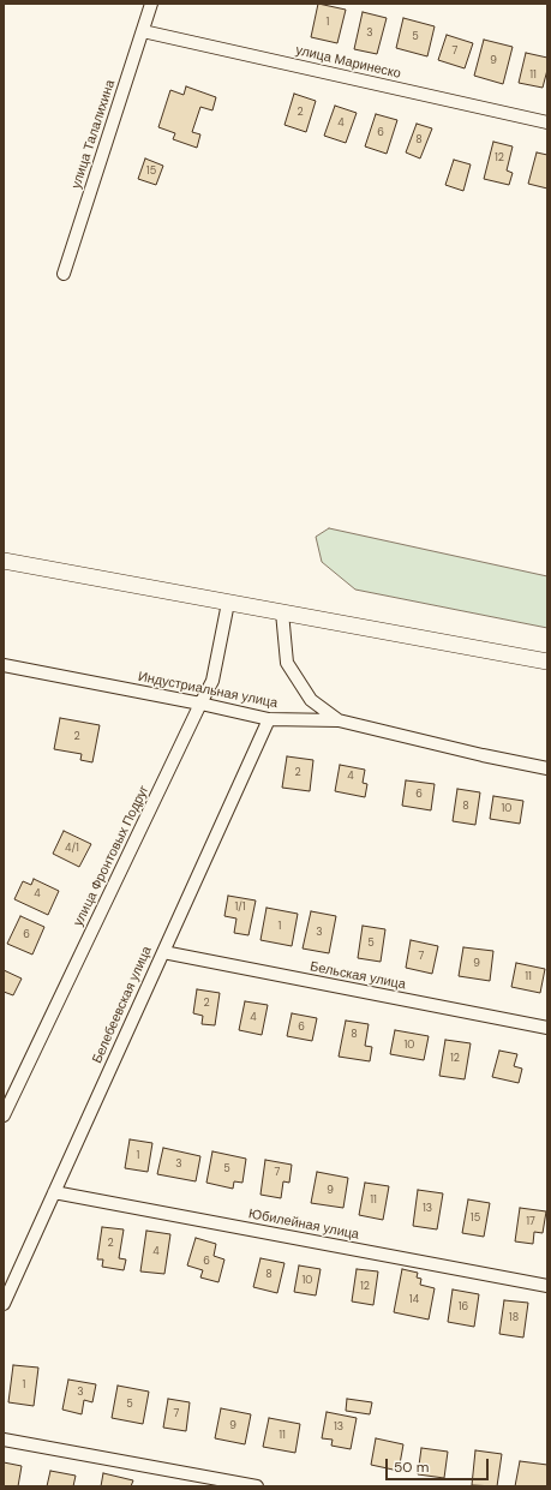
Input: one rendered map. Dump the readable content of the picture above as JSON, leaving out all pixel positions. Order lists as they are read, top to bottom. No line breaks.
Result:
{"streets":{"street":["улица Маринеско","улица Талалихина","Индустриальная улица","улица Фронтовых Подруг","Бельская улица","Белебеевская улица","Юбилейная улица"]},"crossings":[["улица Маринеско","улица Талалихина"],["Индустриальная улица","улица Фронтовых Подруг"],["Индустриальная улица","Белебеевская улица"],["Бельская улица","Белебеевская улица"],["Белебеевская улица","Юбилейная улица"]],"house_numbers":["1","3","5","7","9","11","2","4","6","8","12","15","2","2","4","6","8","10","4/1","4","1/1","1","3","6","5","7","9","11","2","4","6","8","10","12","1","3","5","7","9","11","13","15","17","2","4","6","8","10","12","14","16","18","1","3","5","7","9","13","11"],"scale_bar":"50 m"}
